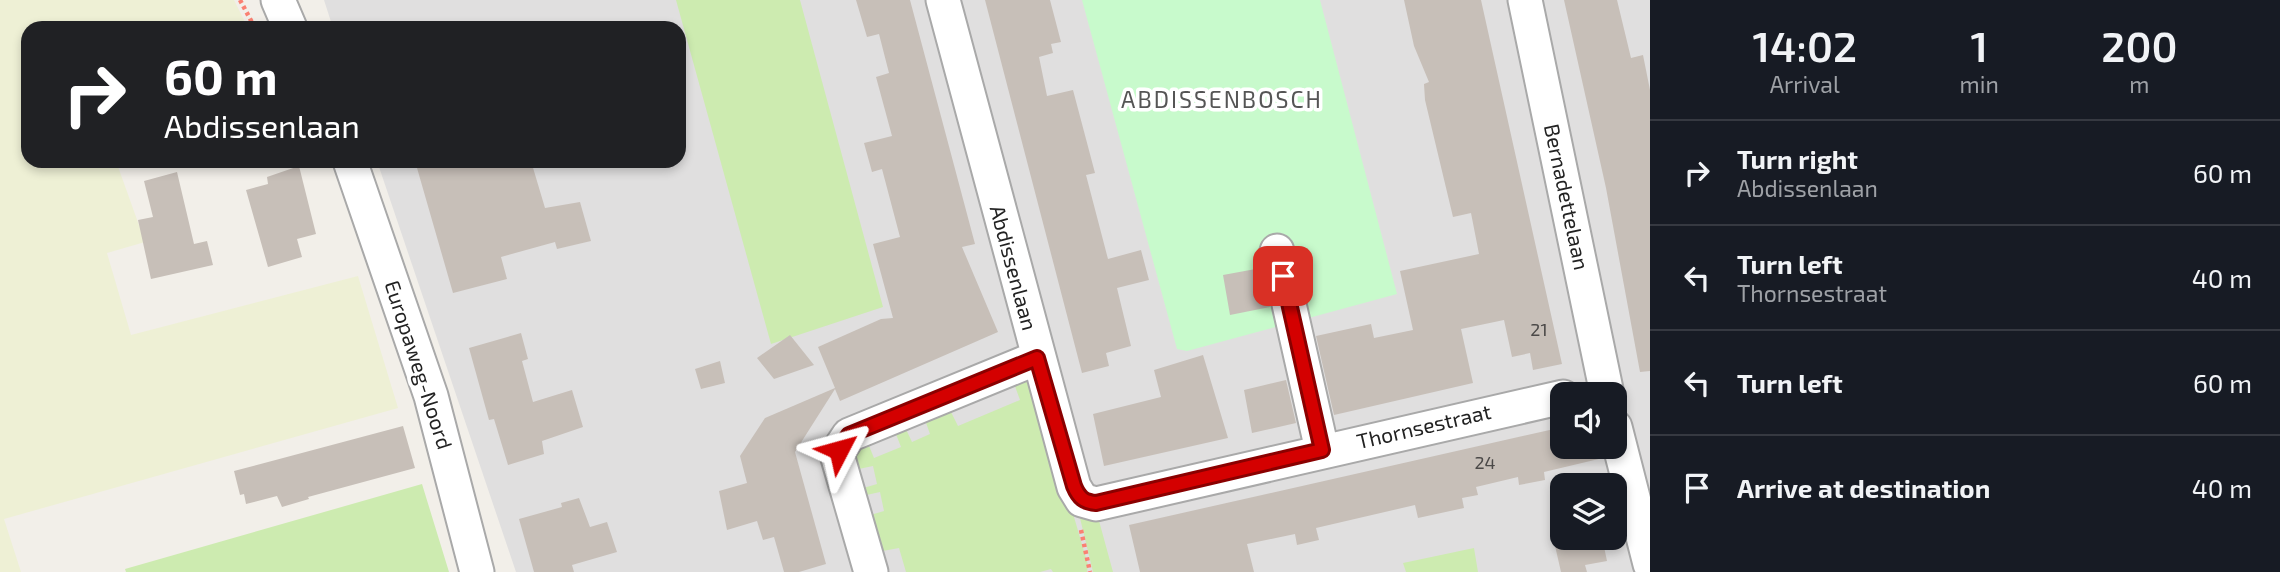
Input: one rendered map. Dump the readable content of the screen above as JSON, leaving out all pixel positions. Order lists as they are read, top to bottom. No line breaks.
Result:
{"streets":{"street":["Bernadettelaan","Abdissenlaan","Europaweg-Noord","Thornsestraat"]},"crossings":[["Abdissenlaan","Thornsestraat"]],"districts":["ABDISSENBOSCH"],"house_numbers":["21","24"],"page":{"eta":["14:02","Arrival","1","min","200","m"],"turn":["60 m","Abdissenlaan"],"list":[{"name":"Turn right","note":"Abdissenlaan","value":"60 m"},{"name":"Turn left","note":"Thornsestraat","value":"40 m"},{"name":"Turn left","value":"60 m"},{"name":"Arrive at destination","value":"40 m"}]}}
